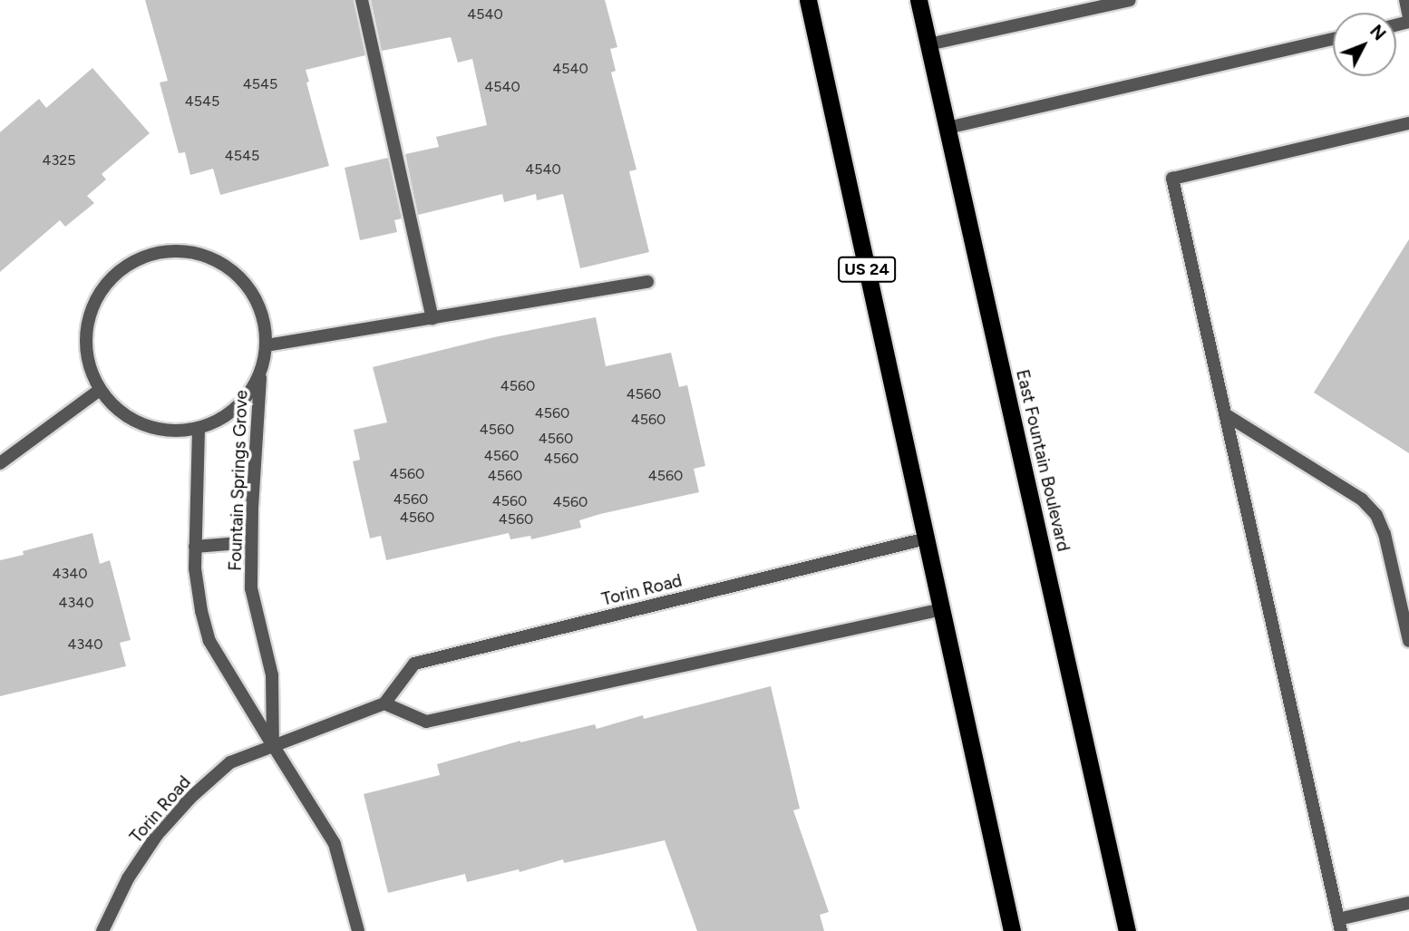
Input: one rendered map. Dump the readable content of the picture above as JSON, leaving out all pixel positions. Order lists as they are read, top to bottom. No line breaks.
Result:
{"streets":{"highway":["US 24","East Fountain Boulevard"],"street":["Fountain Springs Grove","Torin Road"]},"crossings":[["US 24","Torin Road"],["Fountain Springs Grove","Torin Road"]],"house_numbers":["4540","4540","4545","4540","4545","4545","4325","4540","4560","4560","4560","4560","4560","4560","4560","4560","4560","4560","4560","4560","4560","4560","4560","4560","4340","4340","4340"],"north":"top right"}
